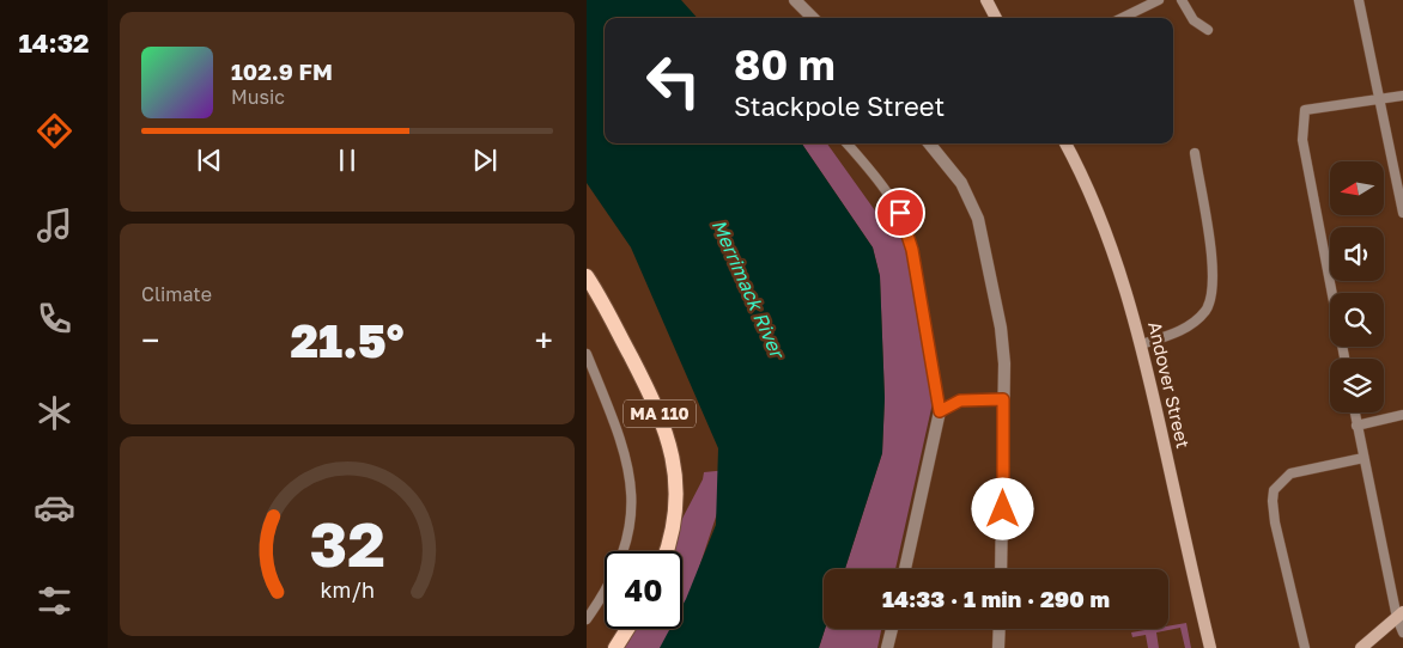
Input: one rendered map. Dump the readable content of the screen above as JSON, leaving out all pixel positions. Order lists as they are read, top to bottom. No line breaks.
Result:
{"streets":{"main road":["Andover Street","MA 110"]},"water":["Merrimack River"],"north":"left","page":{"tabs":"14:32","turn":["80 m","Stackpole Street"],"song":["102.9 FM","Music"],"tile":"Climate","heat":["−","21.5°","+"],"limit":"40","trip":"14:33 · 1 min · 290 m","gauge":["32","km/h"]}}
